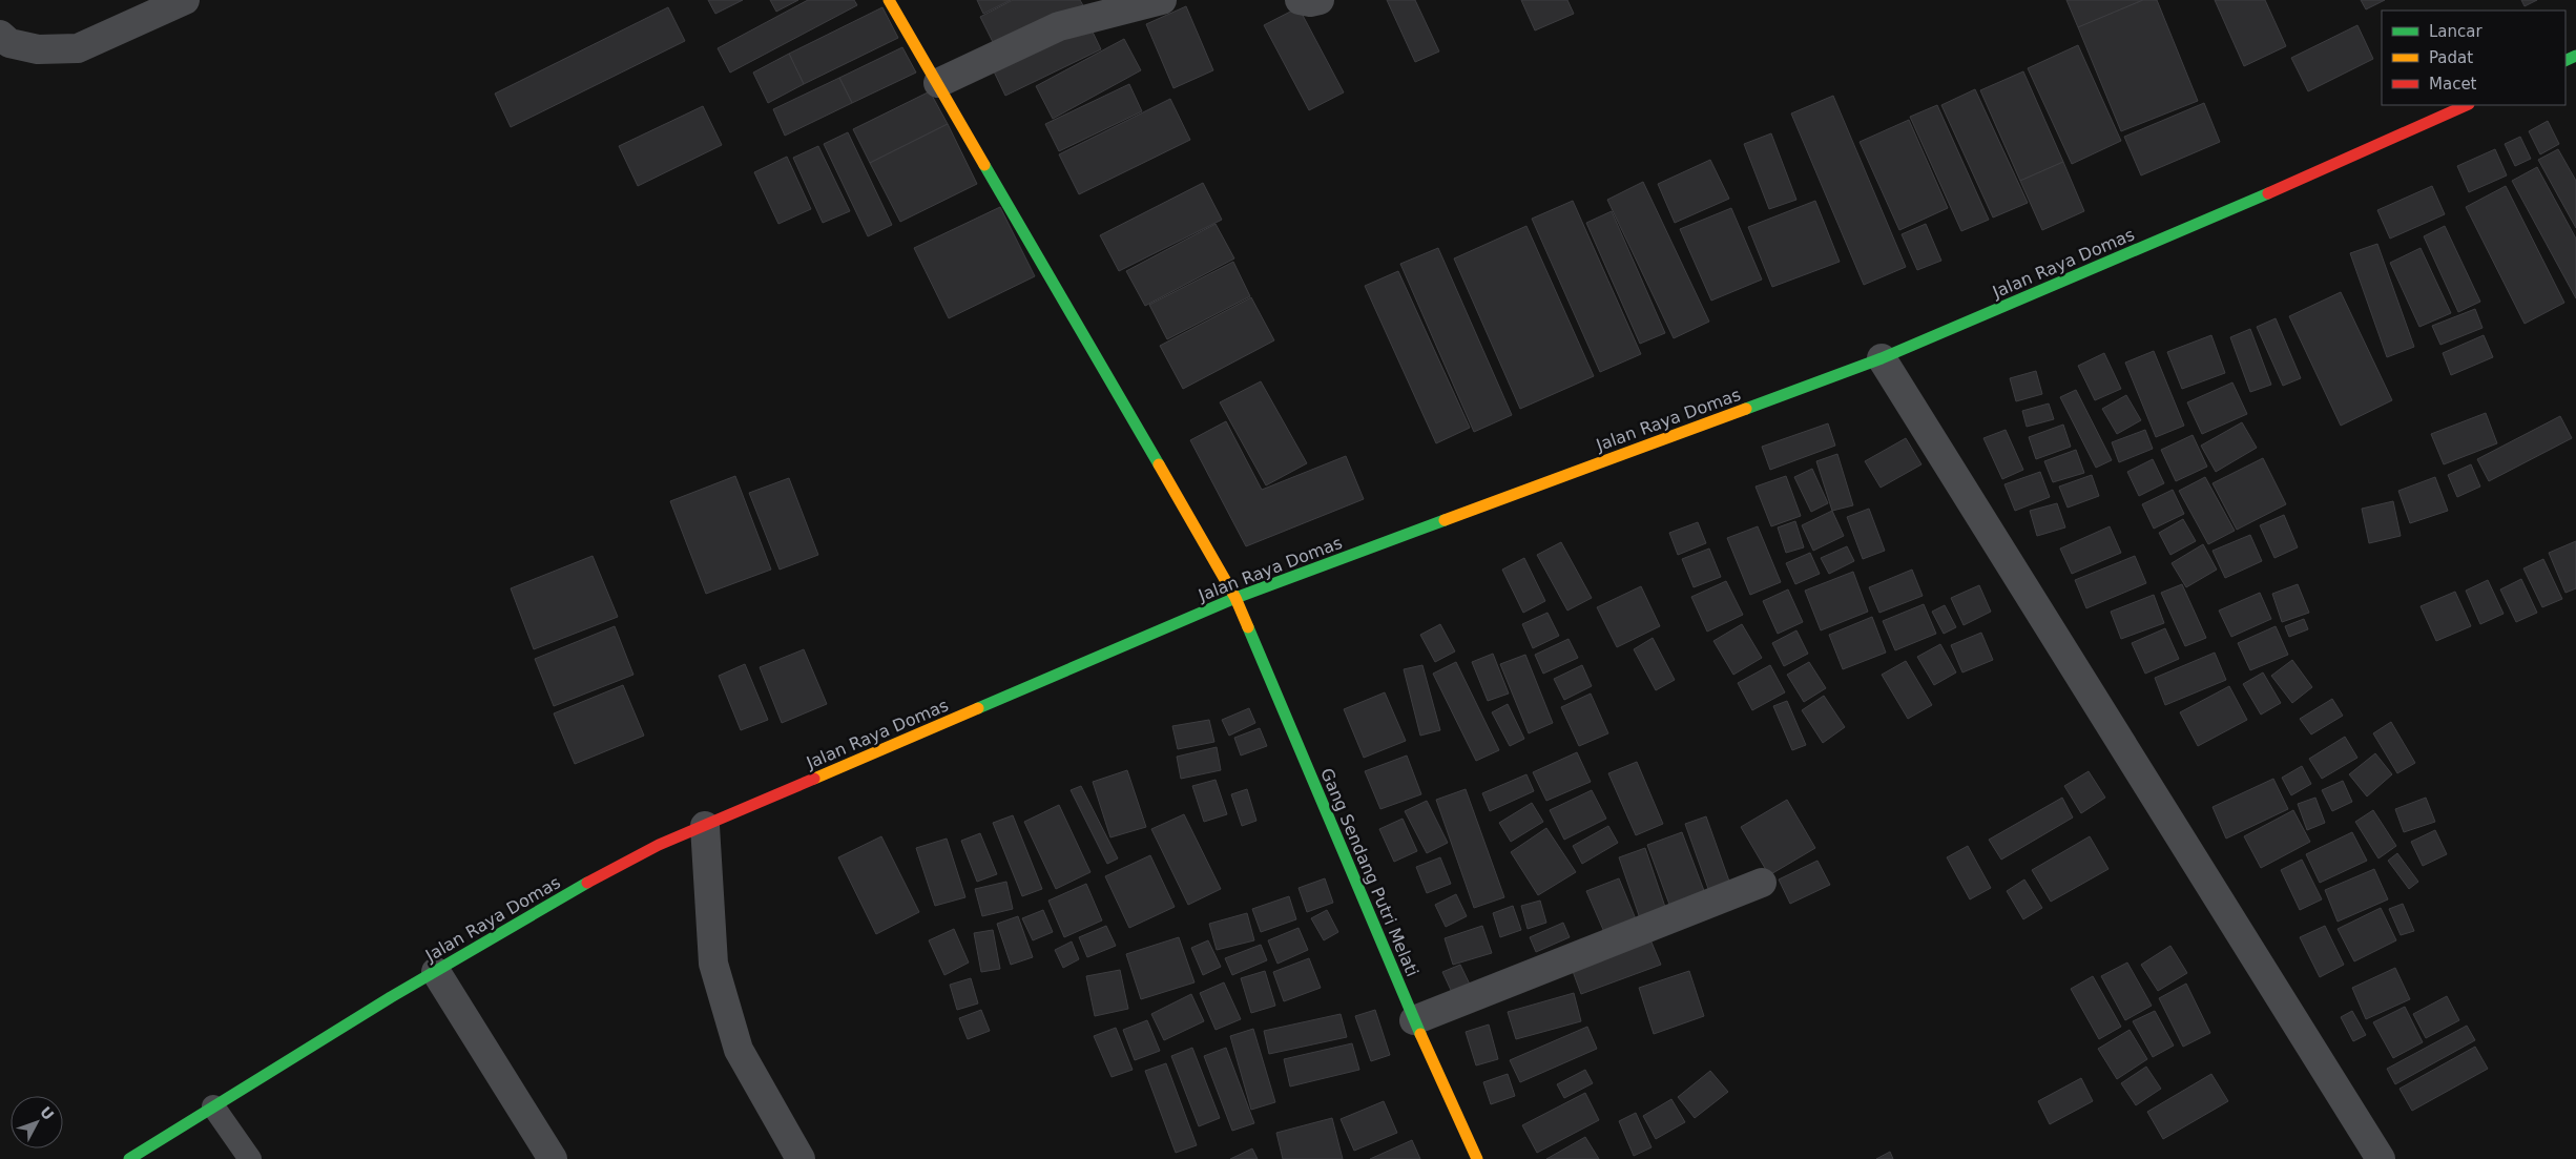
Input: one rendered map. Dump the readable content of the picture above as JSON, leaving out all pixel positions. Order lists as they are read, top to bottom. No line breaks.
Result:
{"streets":{"main road":["Jalan Raya Domas","Gang Sendang Putri Melati"]},"crossings":[["Jalan Raya Domas","Gang Sendang Putri Melati"]],"legend":["Lancar","Padat","Macet"],"north":"top right"}
